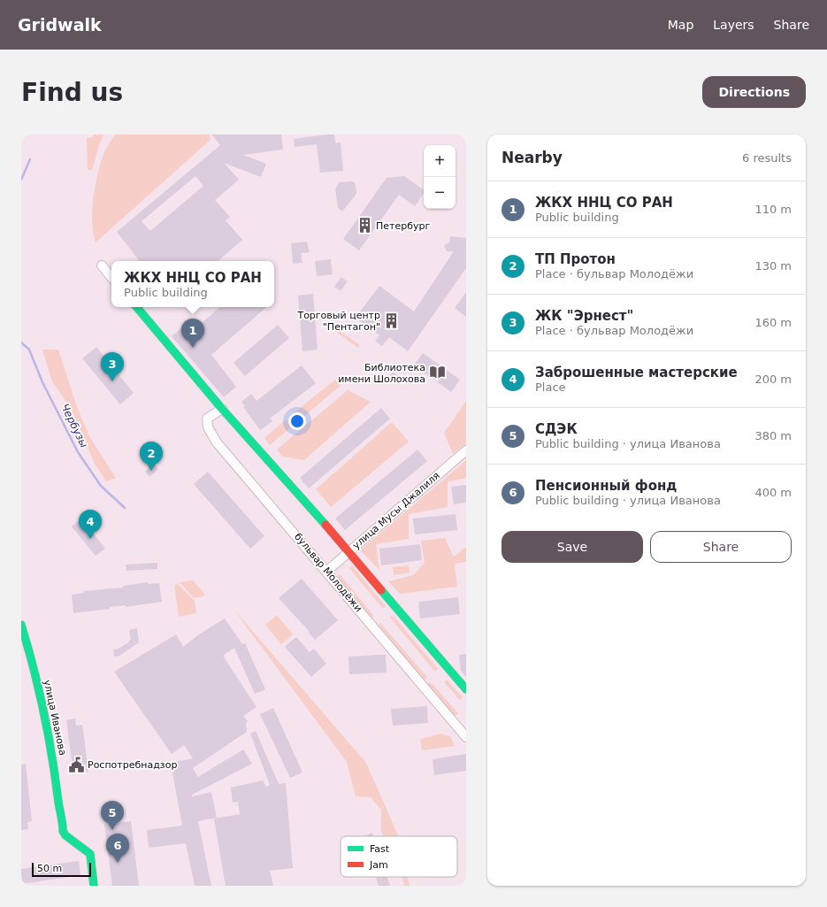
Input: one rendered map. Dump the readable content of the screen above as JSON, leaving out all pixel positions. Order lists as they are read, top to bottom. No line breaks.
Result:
{"streets":{"street":["улица Мусы Джалиля","бульвар Молодёжи","улица Иванова"]},"crossings":[["улица Мусы Джалиля","бульвар Молодёжи"]],"water":["Чербузы"],"places":{"building":["Петербург","Торговый центр \"Пентагон\""],"library":["Библиотека имени Шолохова"],"public building":["Роспотребнадзор"]},"legend":["Fast","Jam"],"scale_bar":"50 m","page":{"header":"Gridwalk","nav":["Map","Layers","Share"],"buttons":["Directions",["Save","Share"]],"title":"Find us","heading":["Nearby","6 results"],"map_buttons":["+","−"],"list":[{"mark":"1","name":"ЖКХ ННЦ СО РАН","note":"Public building","value":"110 m"},{"mark":"2","name":"ТП Протон","note":"Place · бульвар Молодёжи","value":"130 m"},{"mark":"3","name":"ЖК \"Эрнест\"","note":"Place · бульвар Молодёжи","value":"160 m"},{"mark":"4","name":"Заброшенные мастерские","note":"Place","value":"200 m"},{"mark":"5","name":"СДЭК","note":"Public building · улица Иванова","value":"380 m"},{"mark":"6","name":"Пенсионный фонд","note":"Public building · улица Иванова","value":"400 m"}],"popup":["ЖКХ ННЦ СО РАН","Public building"],"pins":["1","3","2","4","5","6"],"scale":"50 m"}}
